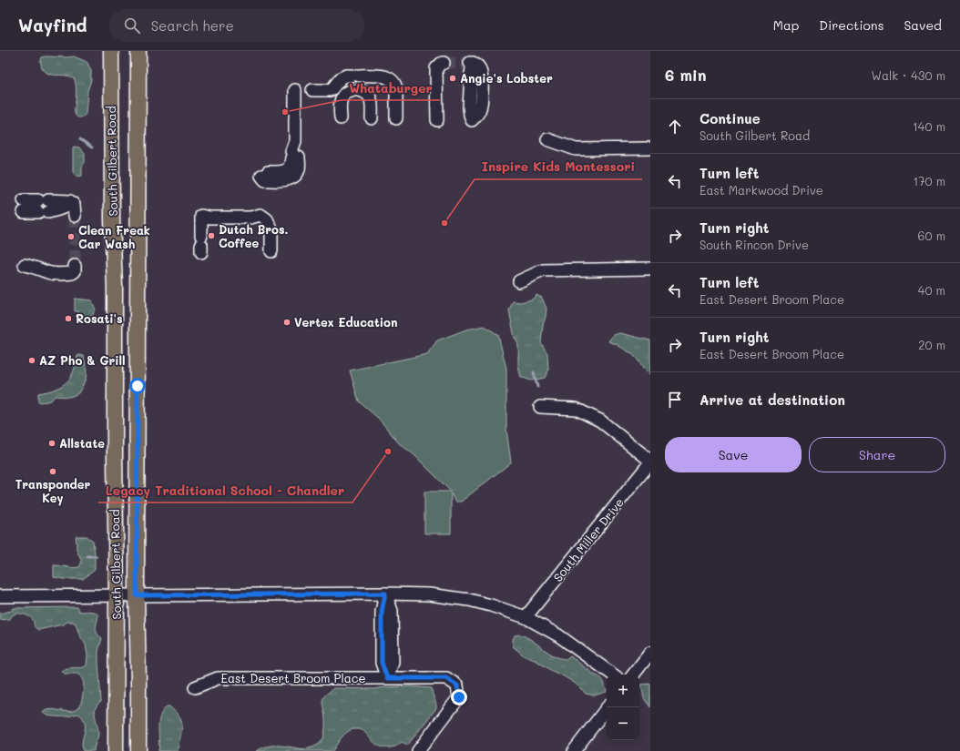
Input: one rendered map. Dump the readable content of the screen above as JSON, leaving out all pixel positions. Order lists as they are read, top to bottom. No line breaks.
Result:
{"streets":{"main road":["South Gilbert Road"],"street":["South Miller Drive","East Desert Broom Place"]},"places":["Angie's Lobster","Whataburger","Inspire Kids Montessori","Dutch Bros. Coffee","Clean Freak Car Wash","Rosati's","Vertex Education","AZ Pho & Grill","Allstate","Legacy Traditional School - Chandler","Transponder Key"],"page":{"header":"Wayfind","search":"Search here","nav":["Map","Directions","Saved"],"heading":["6 min","Walk · 430 m"],"list":[["Continue","South Gilbert Road","140 m"],["Turn left","East Markwood Drive","170 m"],["Turn right","South Rincon Drive","60 m"],["Turn left","East Desert Broom Place","40 m"],["Turn right","East Desert Broom Place","20 m"],"Arrive at destination"],"buttons":["Save","Share"],"map_buttons":["+","−"]}}
